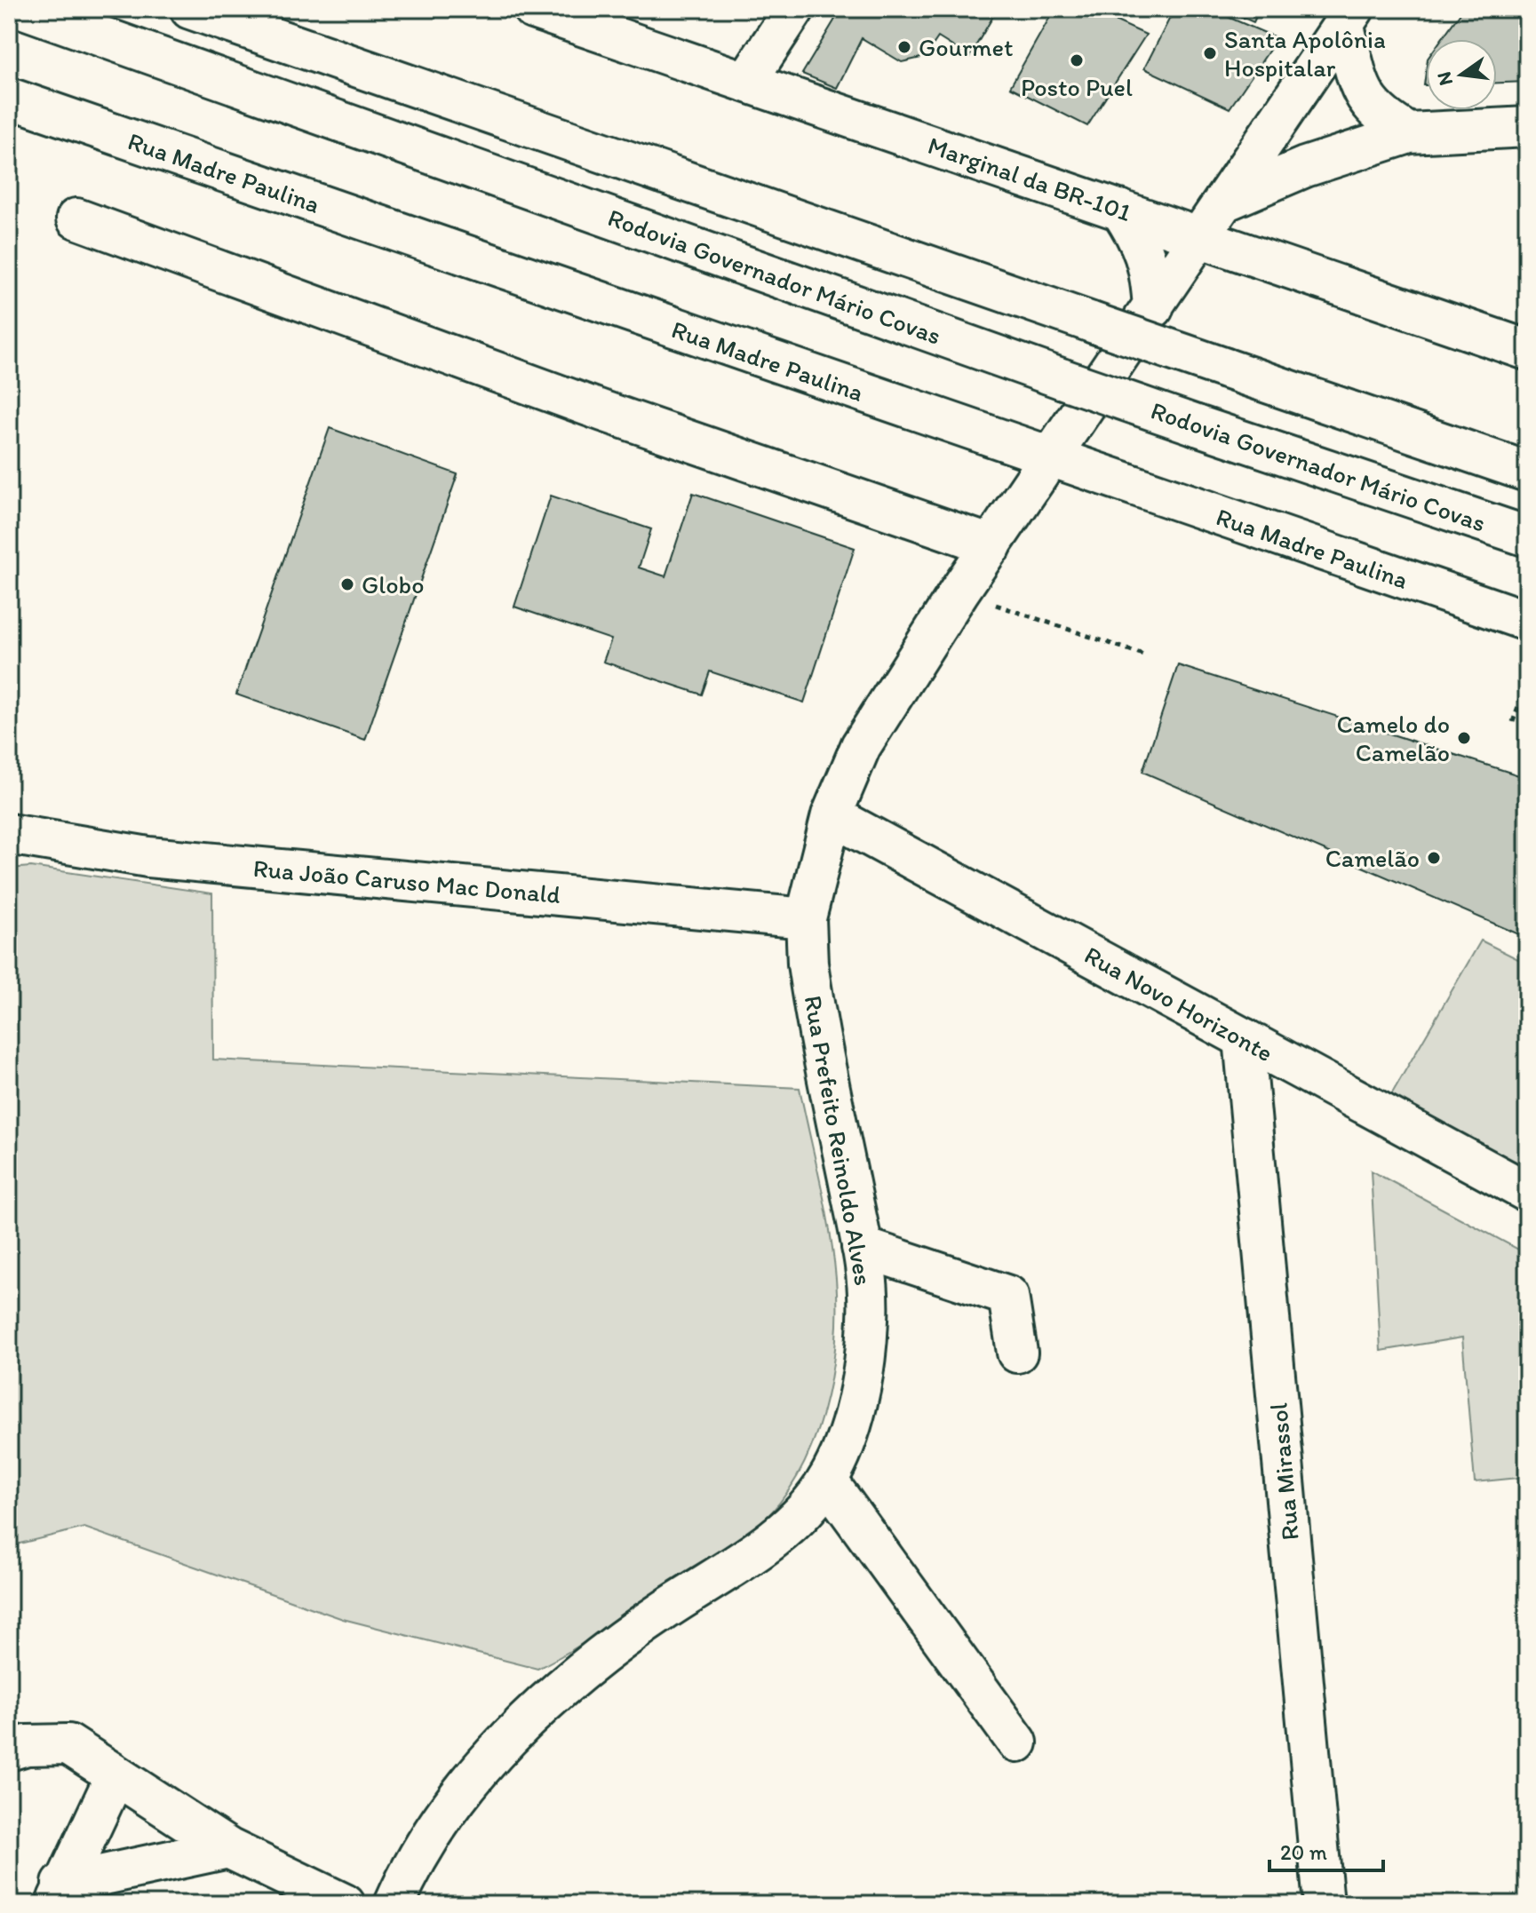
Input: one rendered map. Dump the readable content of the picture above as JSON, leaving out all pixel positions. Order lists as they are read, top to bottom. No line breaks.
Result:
{"streets":{"main road":["Rua Madre Paulina","Marginal da BR-101","Rodovia Governador Mário Covas","Rua João Caruso Mac Donald","Rua Novo Horizonte","Rua Prefeito Reinoldo Alves","Rua Mirassol"]},"crossings":[["Rua Madre Paulina","Rua Prefeito Reinoldo Alves"],["Marginal da BR-101","Rua Prefeito Reinoldo Alves"],["Rua João Caruso Mac Donald","Rua Prefeito Reinoldo Alves"],["Rua Novo Horizonte","Rua Prefeito Reinoldo Alves"],["Rua Novo Horizonte","Rua Mirassol"]],"places":["Gourmet","Santa Apolônia Hospitalar","Posto Puel","Globo","Camelo do Camelão","Camelão"],"scale_bar":"20 m","north":"left"}
